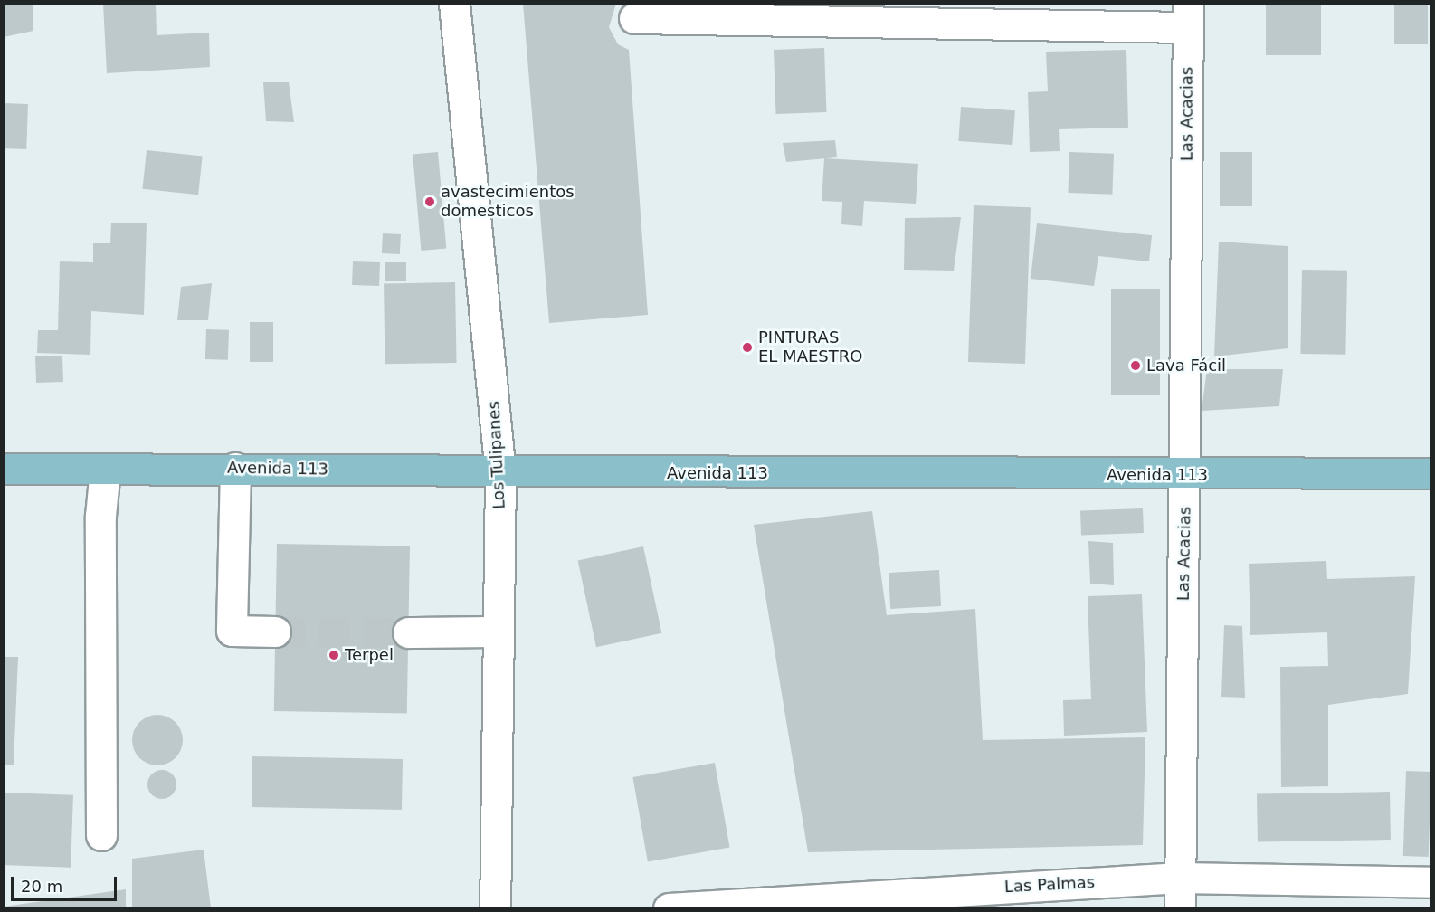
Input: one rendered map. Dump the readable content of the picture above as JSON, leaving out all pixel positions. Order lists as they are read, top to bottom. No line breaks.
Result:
{"streets":{"main road":["Avenida 113"],"street":["Las Acacias","Los Tulipanes","Las Palmas"]},"crossings":[["Las Acacias","Avenida 113"],["Las Acacias","Las Palmas"],["Los Tulipanes","Avenida 113"]],"places":["avastecimientos domesticos","PINTURAS EL MAESTRO","Lava Fácil","Terpel"],"scale_bar":"20 m"}
